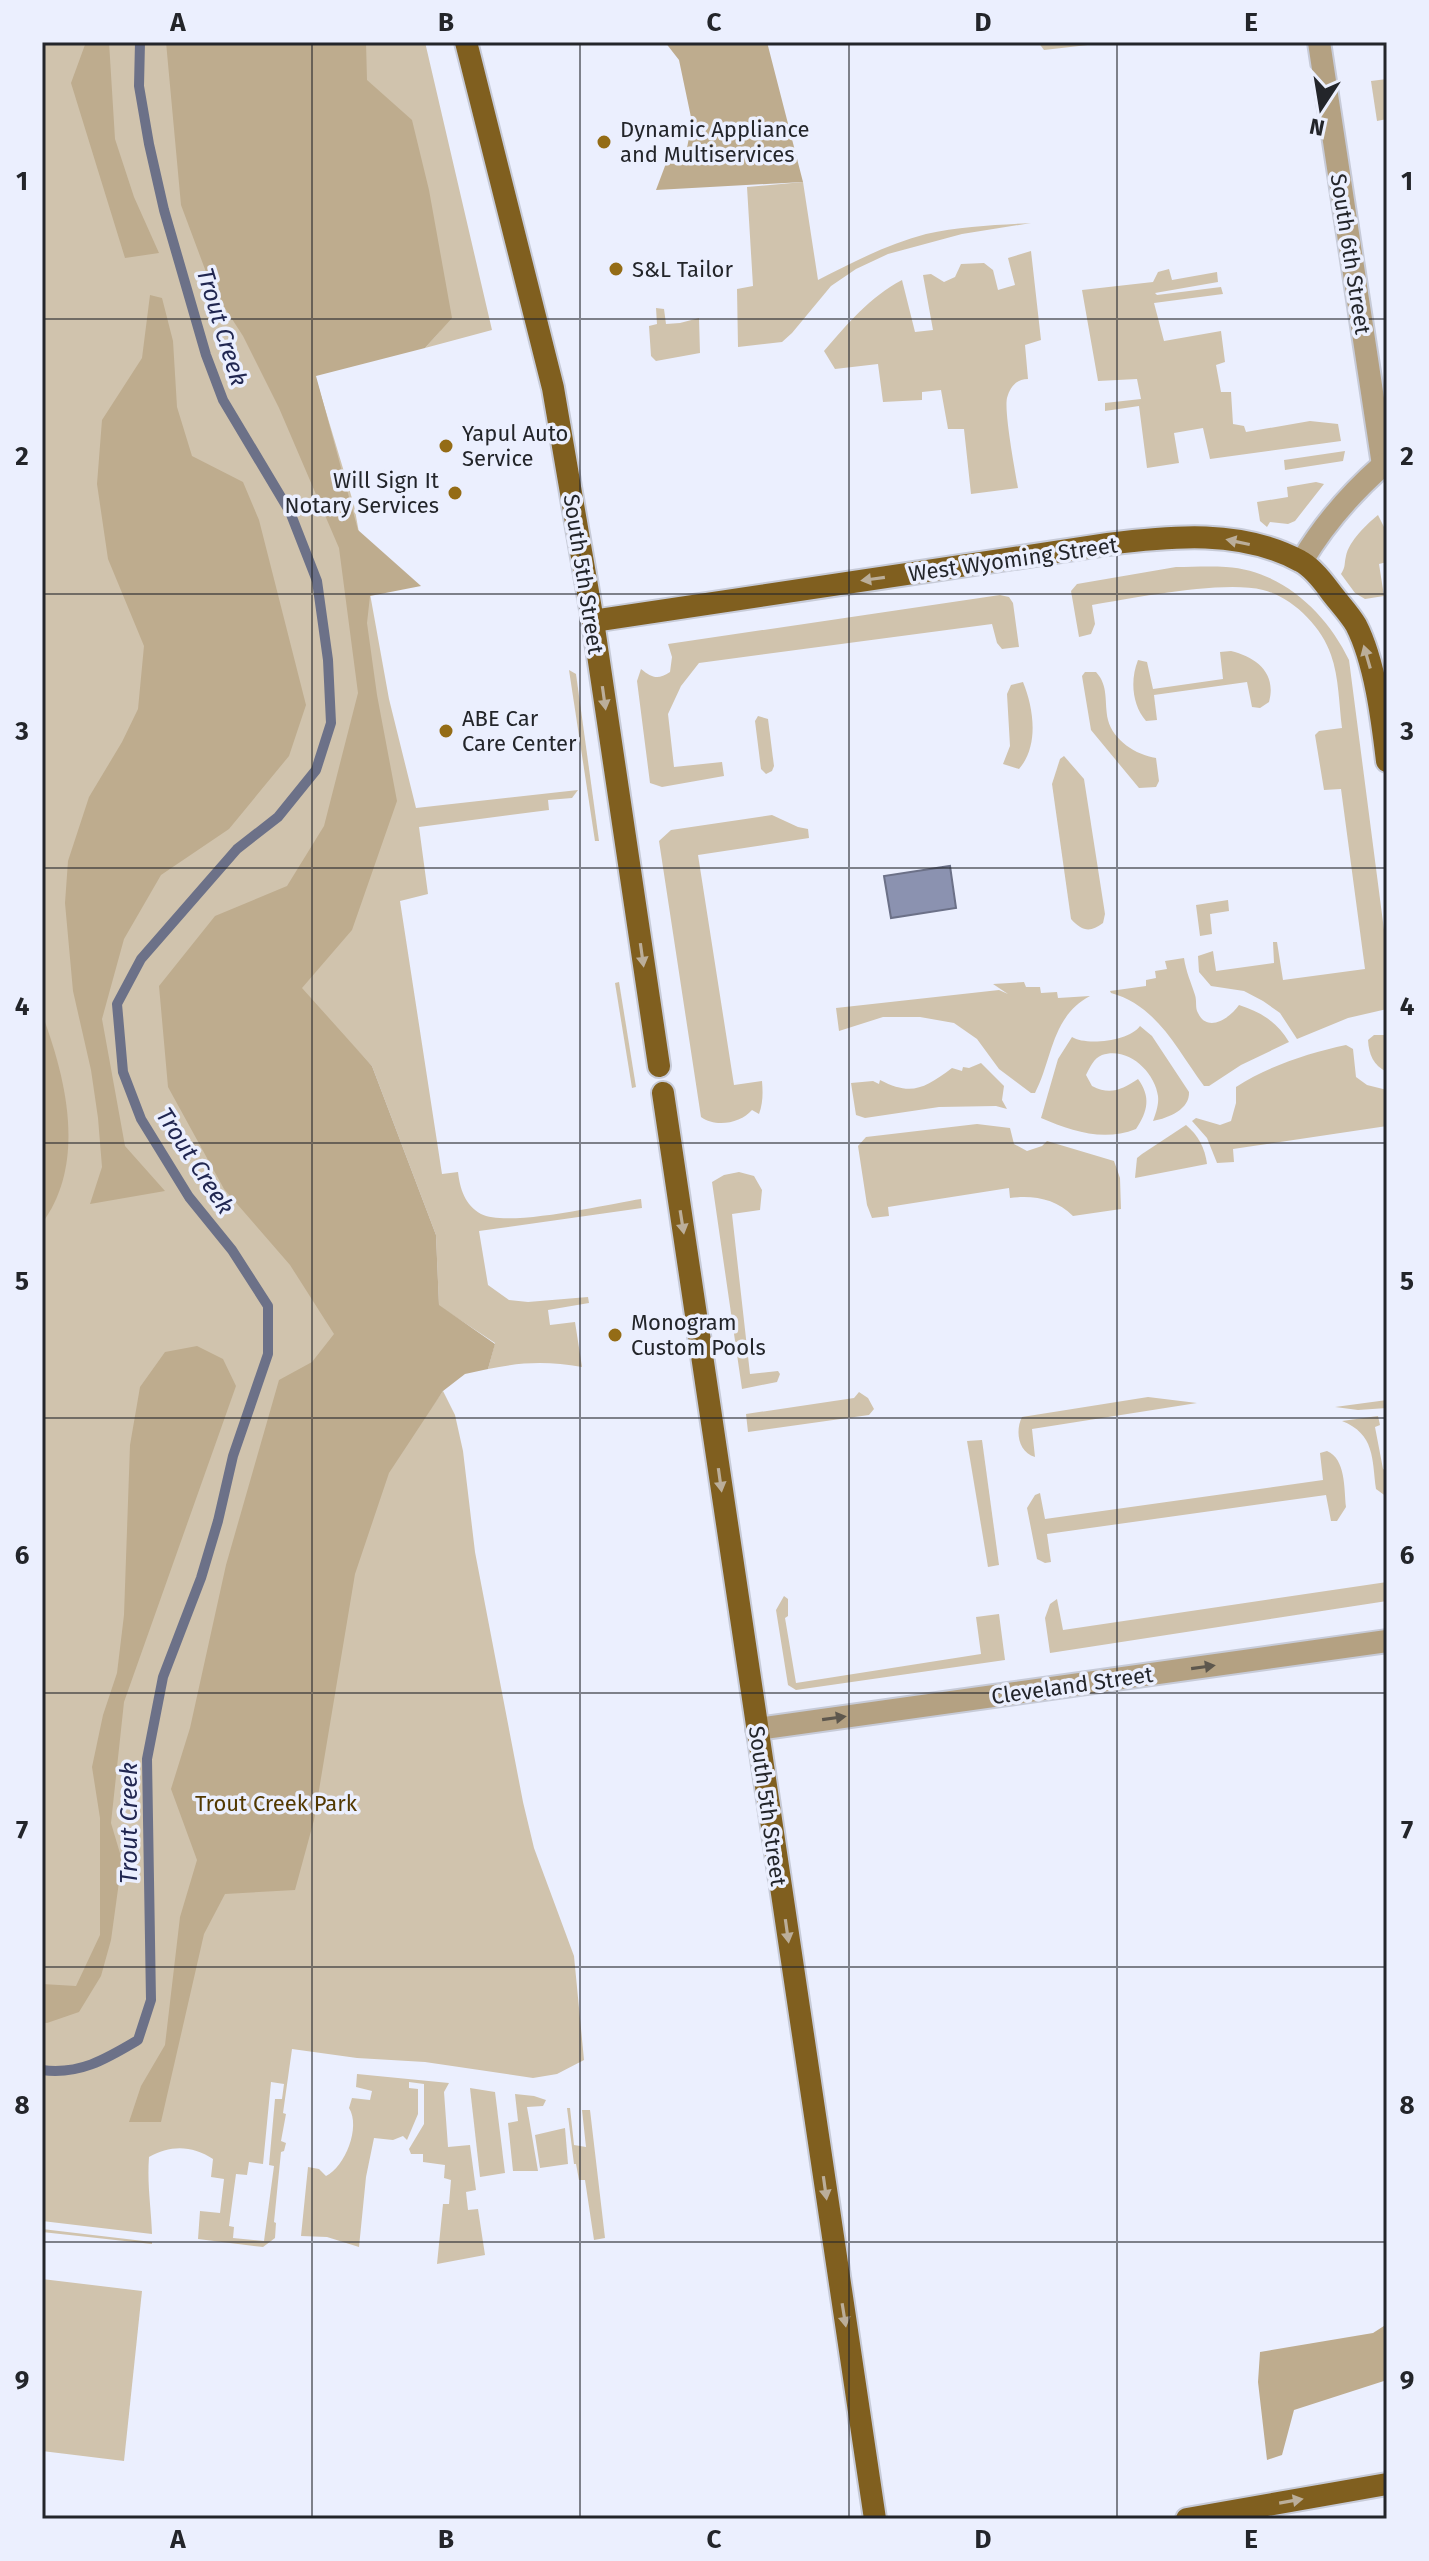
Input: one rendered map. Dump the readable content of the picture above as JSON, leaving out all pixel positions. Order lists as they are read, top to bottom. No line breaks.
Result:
{"streets":{"main road":["West Wyoming Street","South 5th Street"],"street":["South 6th Street","Cleveland Street"]},"crossings":[["West Wyoming Street","South 5th Street"],["South 5th Street","Cleveland Street"]],"one_way":["West Wyoming Street","South 5th Street","Cleveland Street"],"water":["Trout Creek"],"parks":["Trout Creek Park"],"places":["Dynamic Appliance and Multiservices","S&L Tailor","Yapul Auto Service","Will Sign It Notary Services","ABE Car Care Center","Monogram Custom Pools"],"north":"bottom","grid":{"columns":["A","B","C","D","E"],"rows":["1","2","3","4","5","6","7","8","9"]}}
